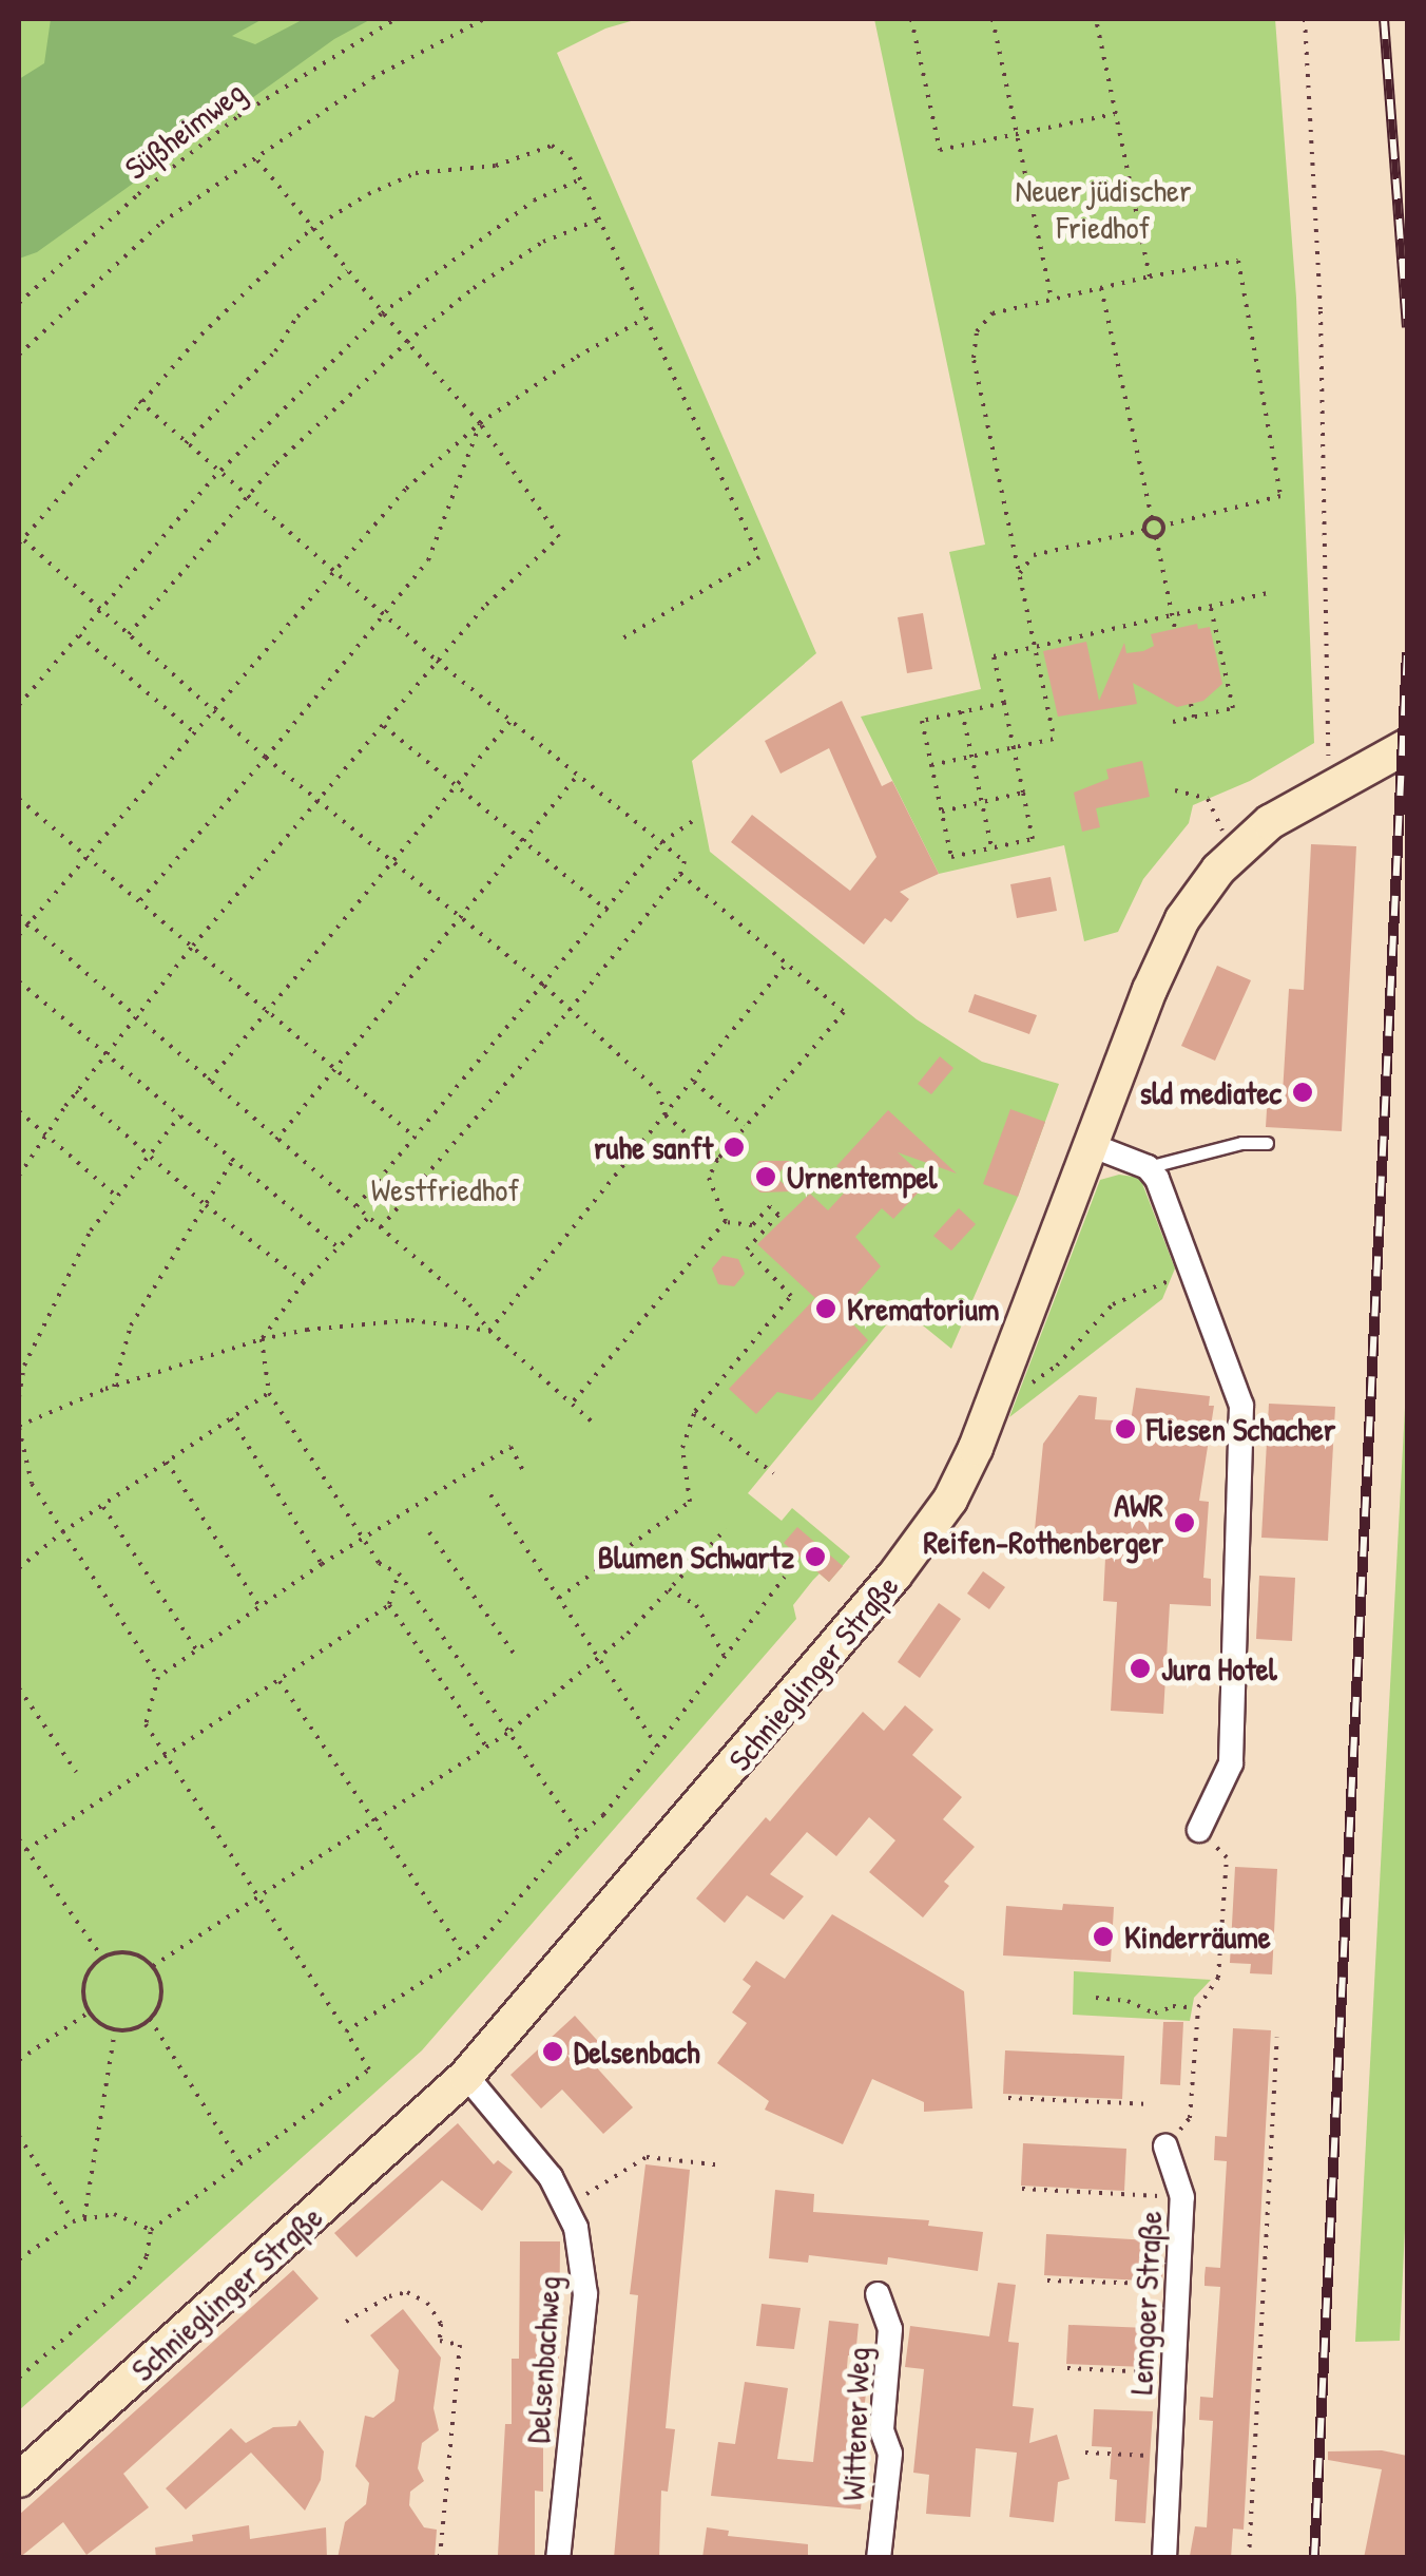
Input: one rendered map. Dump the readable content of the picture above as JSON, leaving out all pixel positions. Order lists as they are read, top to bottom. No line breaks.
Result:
{"streets":{"main road":["Schnieglinger Straße"],"street":["Lemgoer Straße","Delsenbachweg","Wittener Weg"],"path":["Süßheimweg"]},"crossings":[["Schnieglinger Straße","Delsenbachweg"]],"parks":["Neuer jüdischer Friedhof","Westfriedhof"],"places":["sld mediatec","ruhe sanft","Urnentempel","Krematorium","Fliesen Schacher","AWR Reifen-Rothenberger","Blumen Schwartz","Jura Hotel","Kinderräume","Delsenbach"]}
